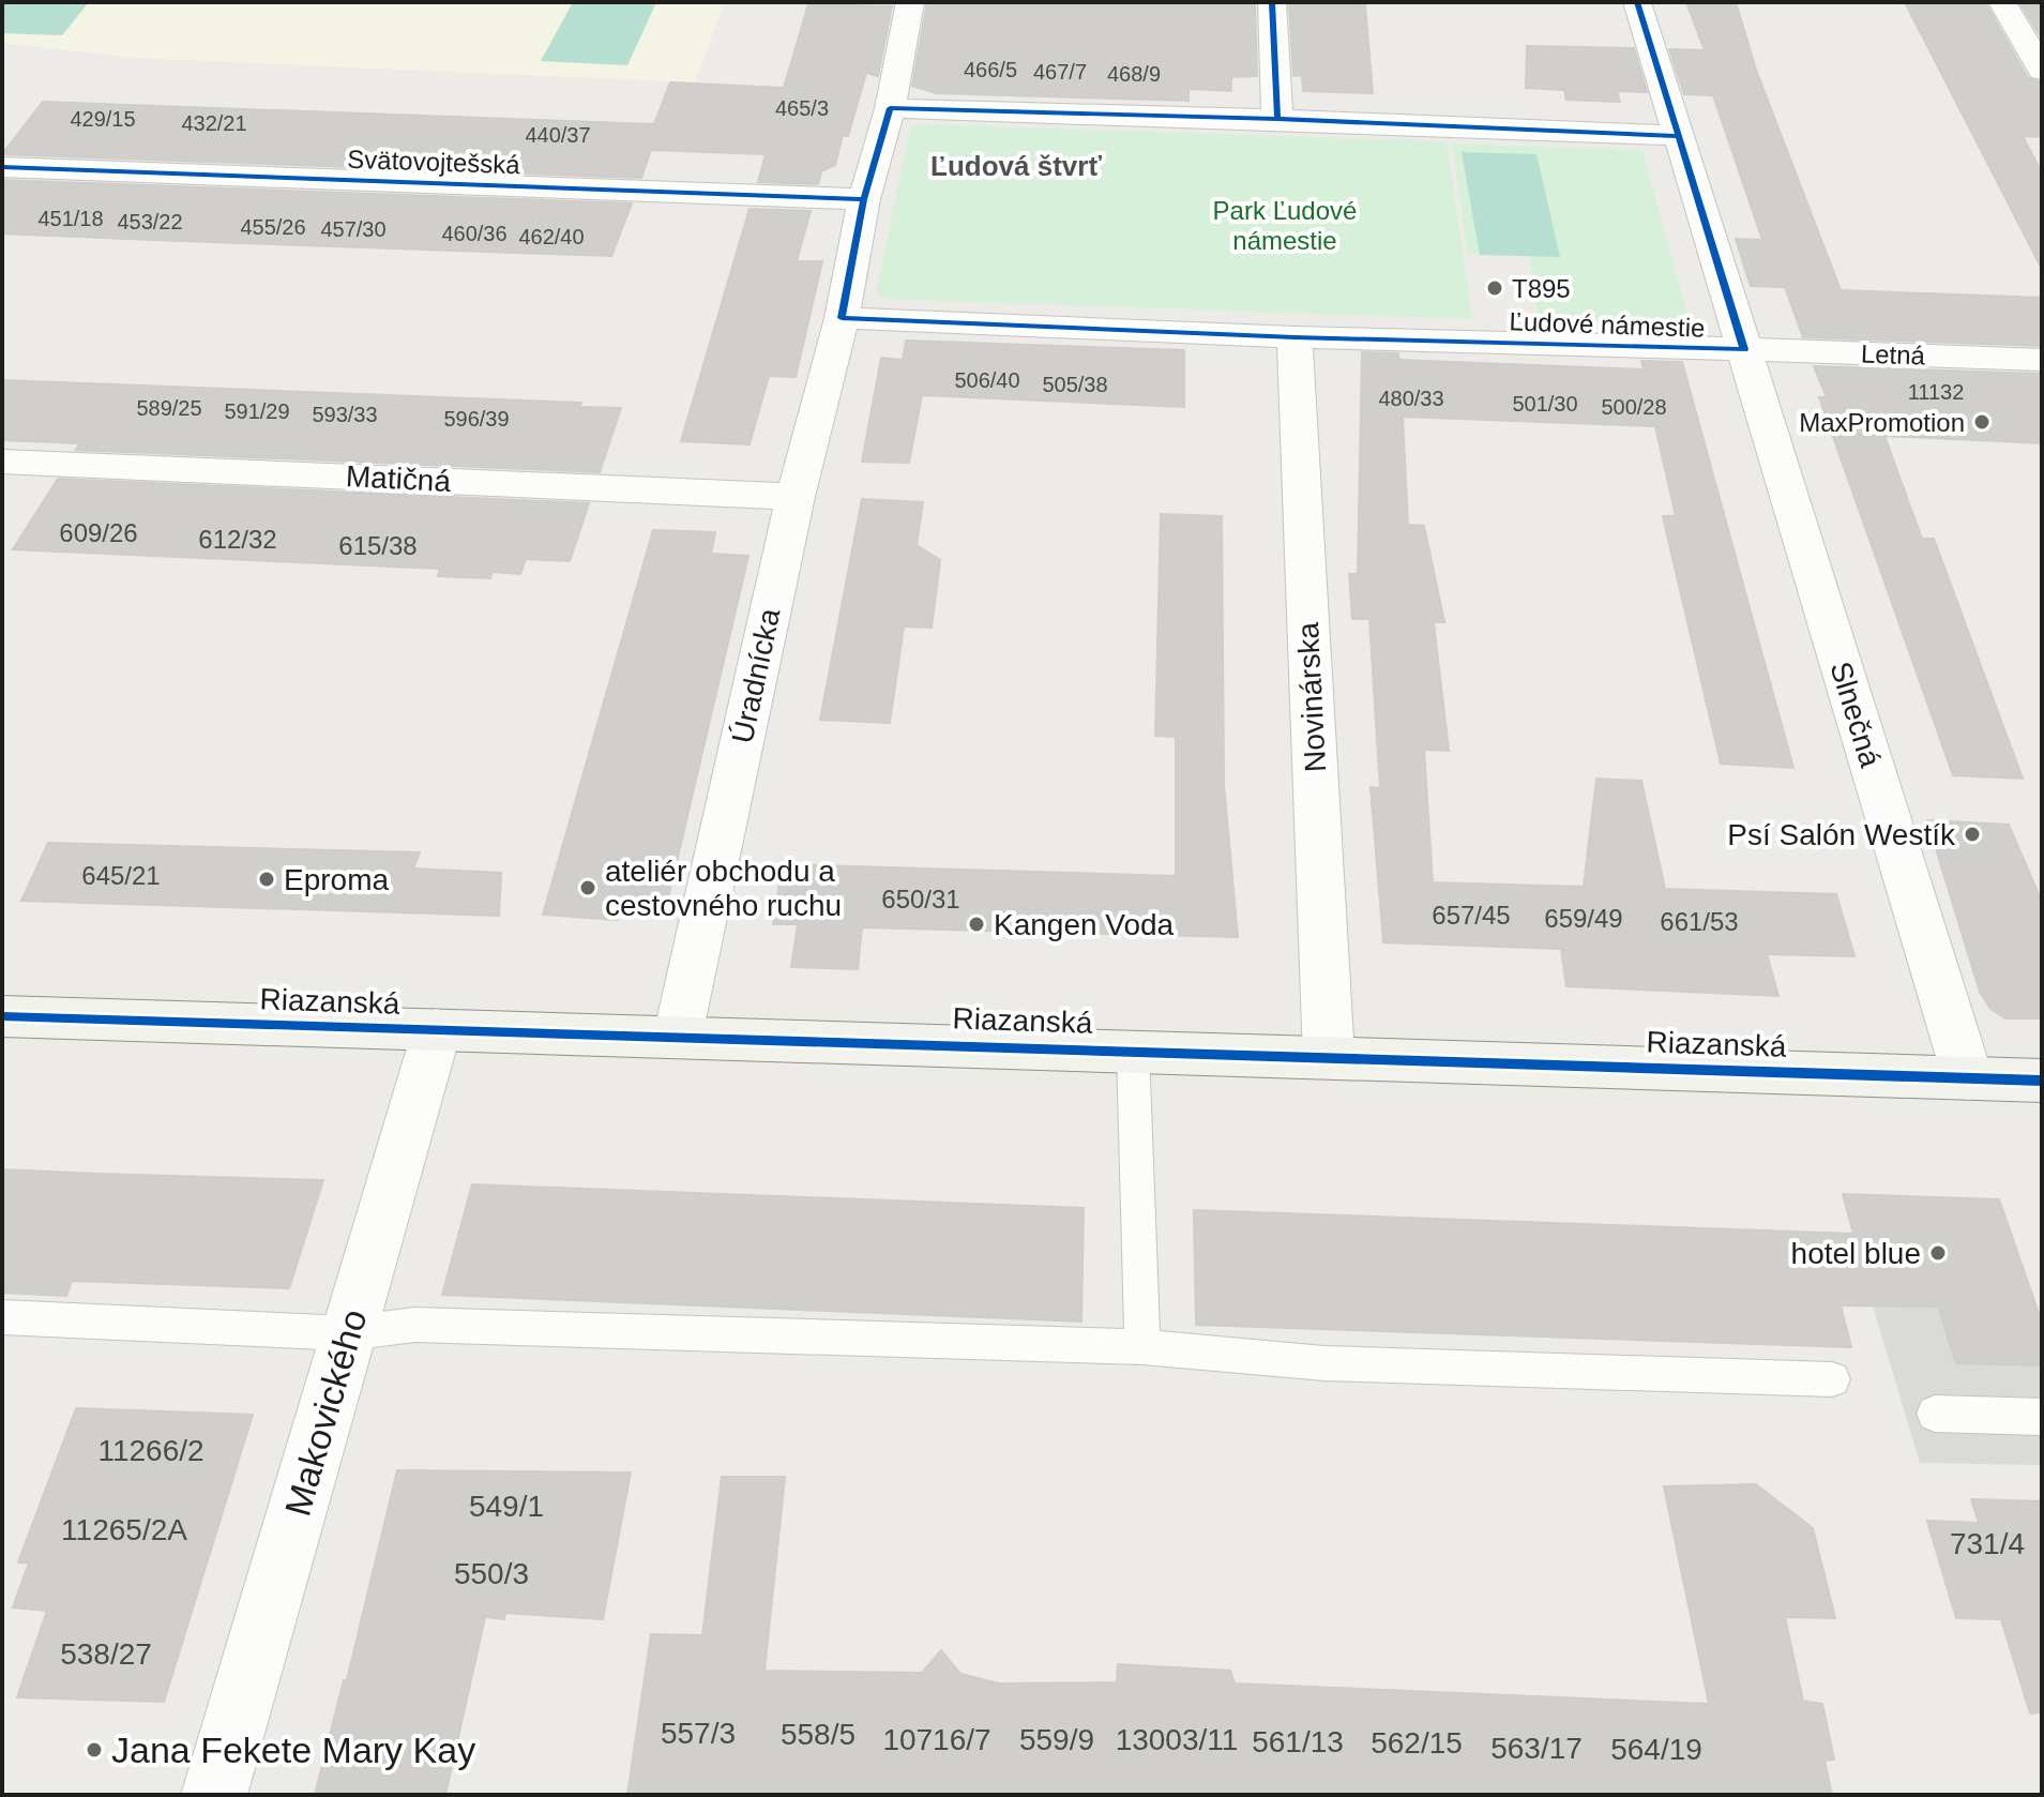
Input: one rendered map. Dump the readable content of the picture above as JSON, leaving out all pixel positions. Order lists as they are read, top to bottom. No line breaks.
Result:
{"streets":{"street":["Svätovojtešská","Ľudové námestie","Letná","Matičná","Úradnícka","Novinárska","Slnečná","Riazanská","Makovického"]},"crossings":[["Ľudové námestie","Letná"],["Ľudové námestie","Úradnícka"],["Ľudové námestie","Novinárska"],["Ľudové námestie","Slnečná"],["Letná","Slnečná"],["Matičná","Úradnícka"],["Úradnícka","Riazanská"],["Novinárska","Riazanská"],["Slnečná","Riazanská"],["Riazanská","Makovického"]],"districts":["Ľudová štvrť"],"parks":["Park Ľudové námestie"],"places":["T895","MaxPromotion","Psí Salón Westík","Eproma","ateliér obchodu a cestovného ruchu","Kangen Voda","hotel blue","Jana Fekete Mary Kay"],"house_numbers":["466/5","467/7","468/9","465/3","429/15","432/21","440/37","451/18","453/22","455/26","457/30","460/36","462/40","506/40","505/38","11132","480/33","501/30","500/28","589/25","591/29","593/33","596/39","609/26","612/32","615/38","645/21","650/31","657/45","659/49","661/53","11266/2","549/1","11265/2A","731/4","550/3","538/27","557/3","558/5","10716/7","559/9","13003/11","561/13","562/15","563/17","564/19"]}
